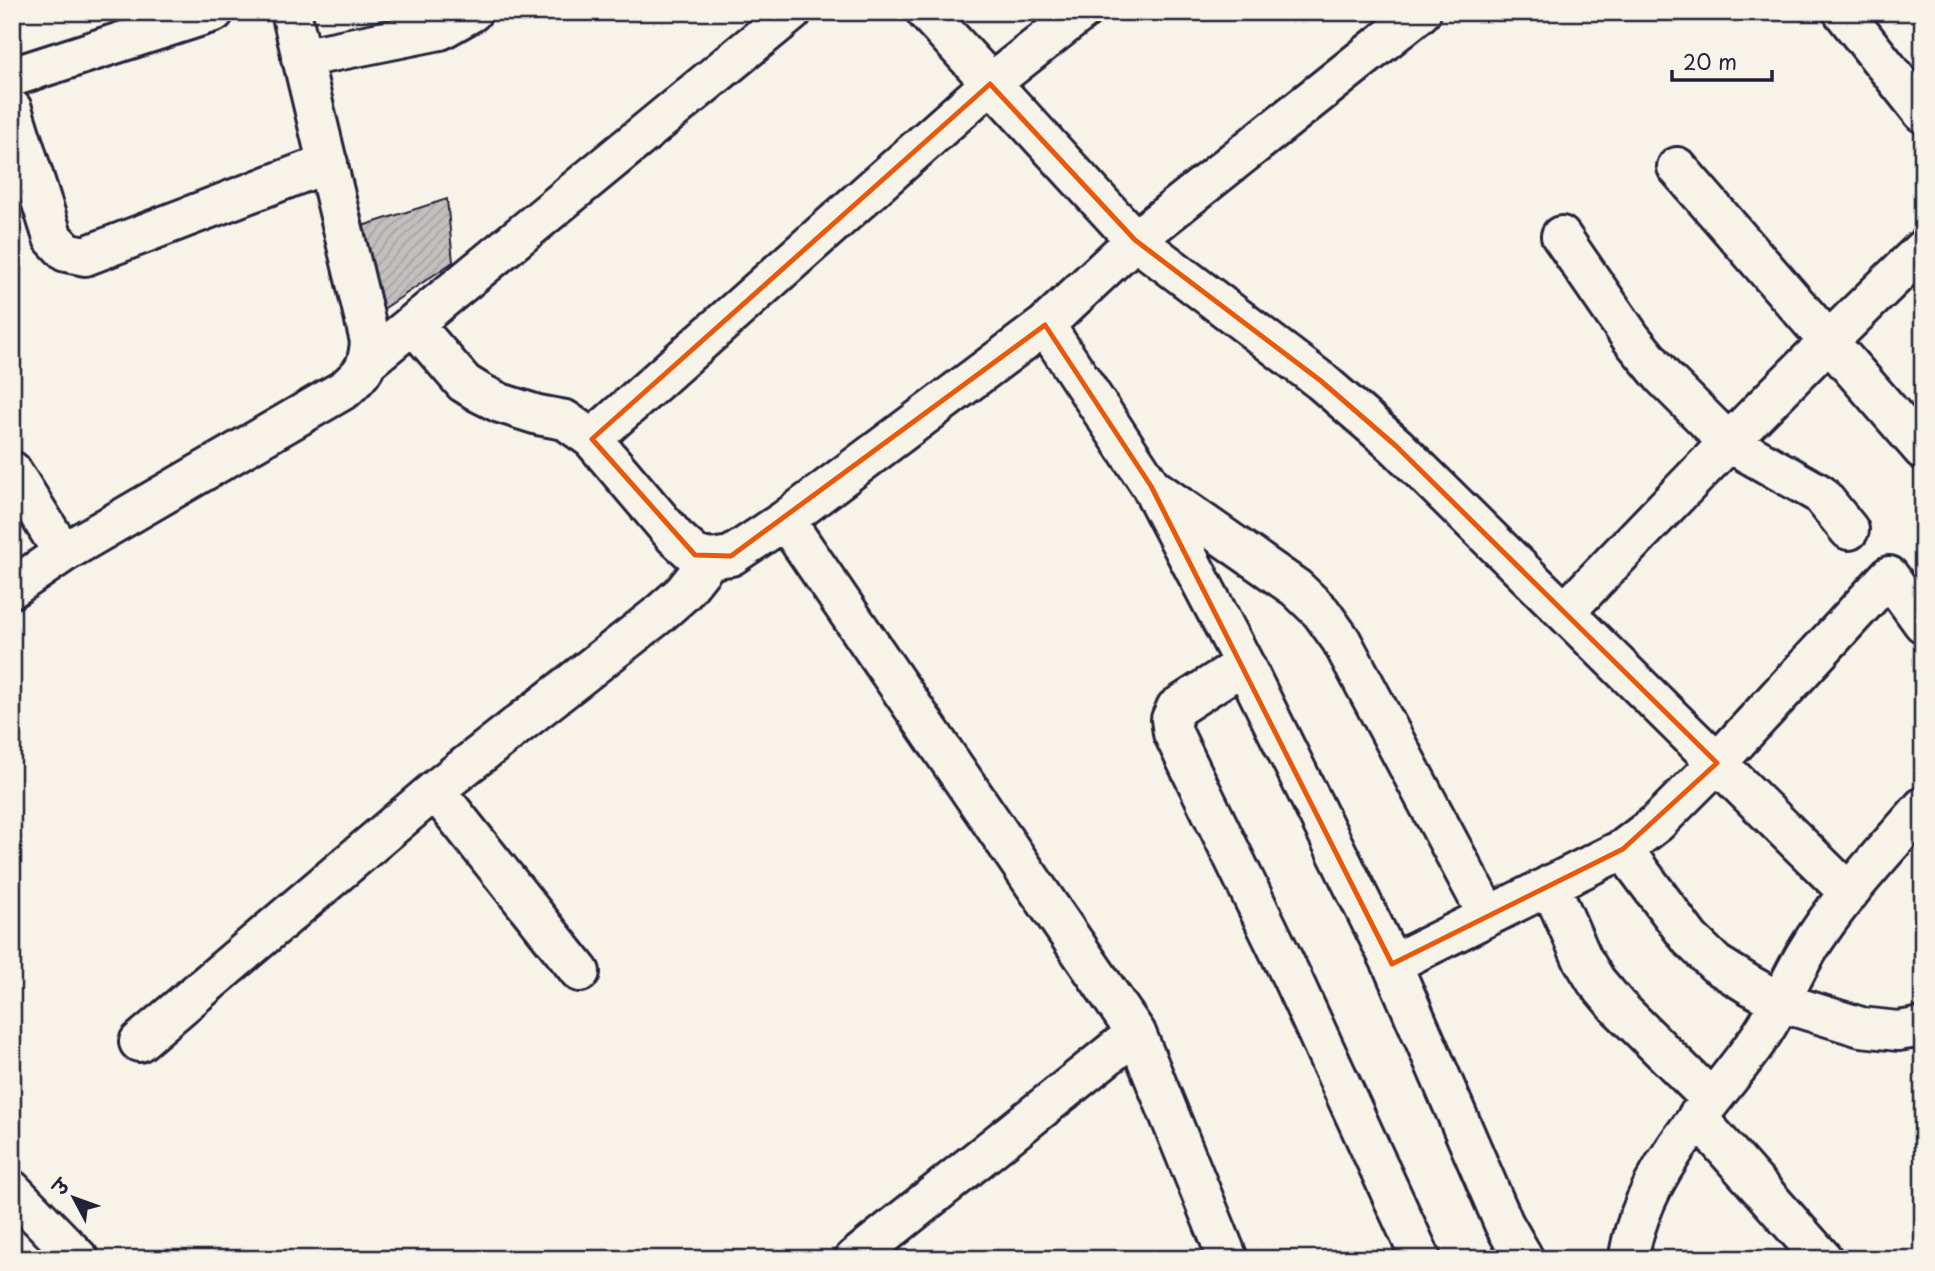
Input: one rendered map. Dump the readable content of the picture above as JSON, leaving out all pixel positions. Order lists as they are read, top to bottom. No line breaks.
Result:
{"scale_bar":"20 m","north":"top left"}
